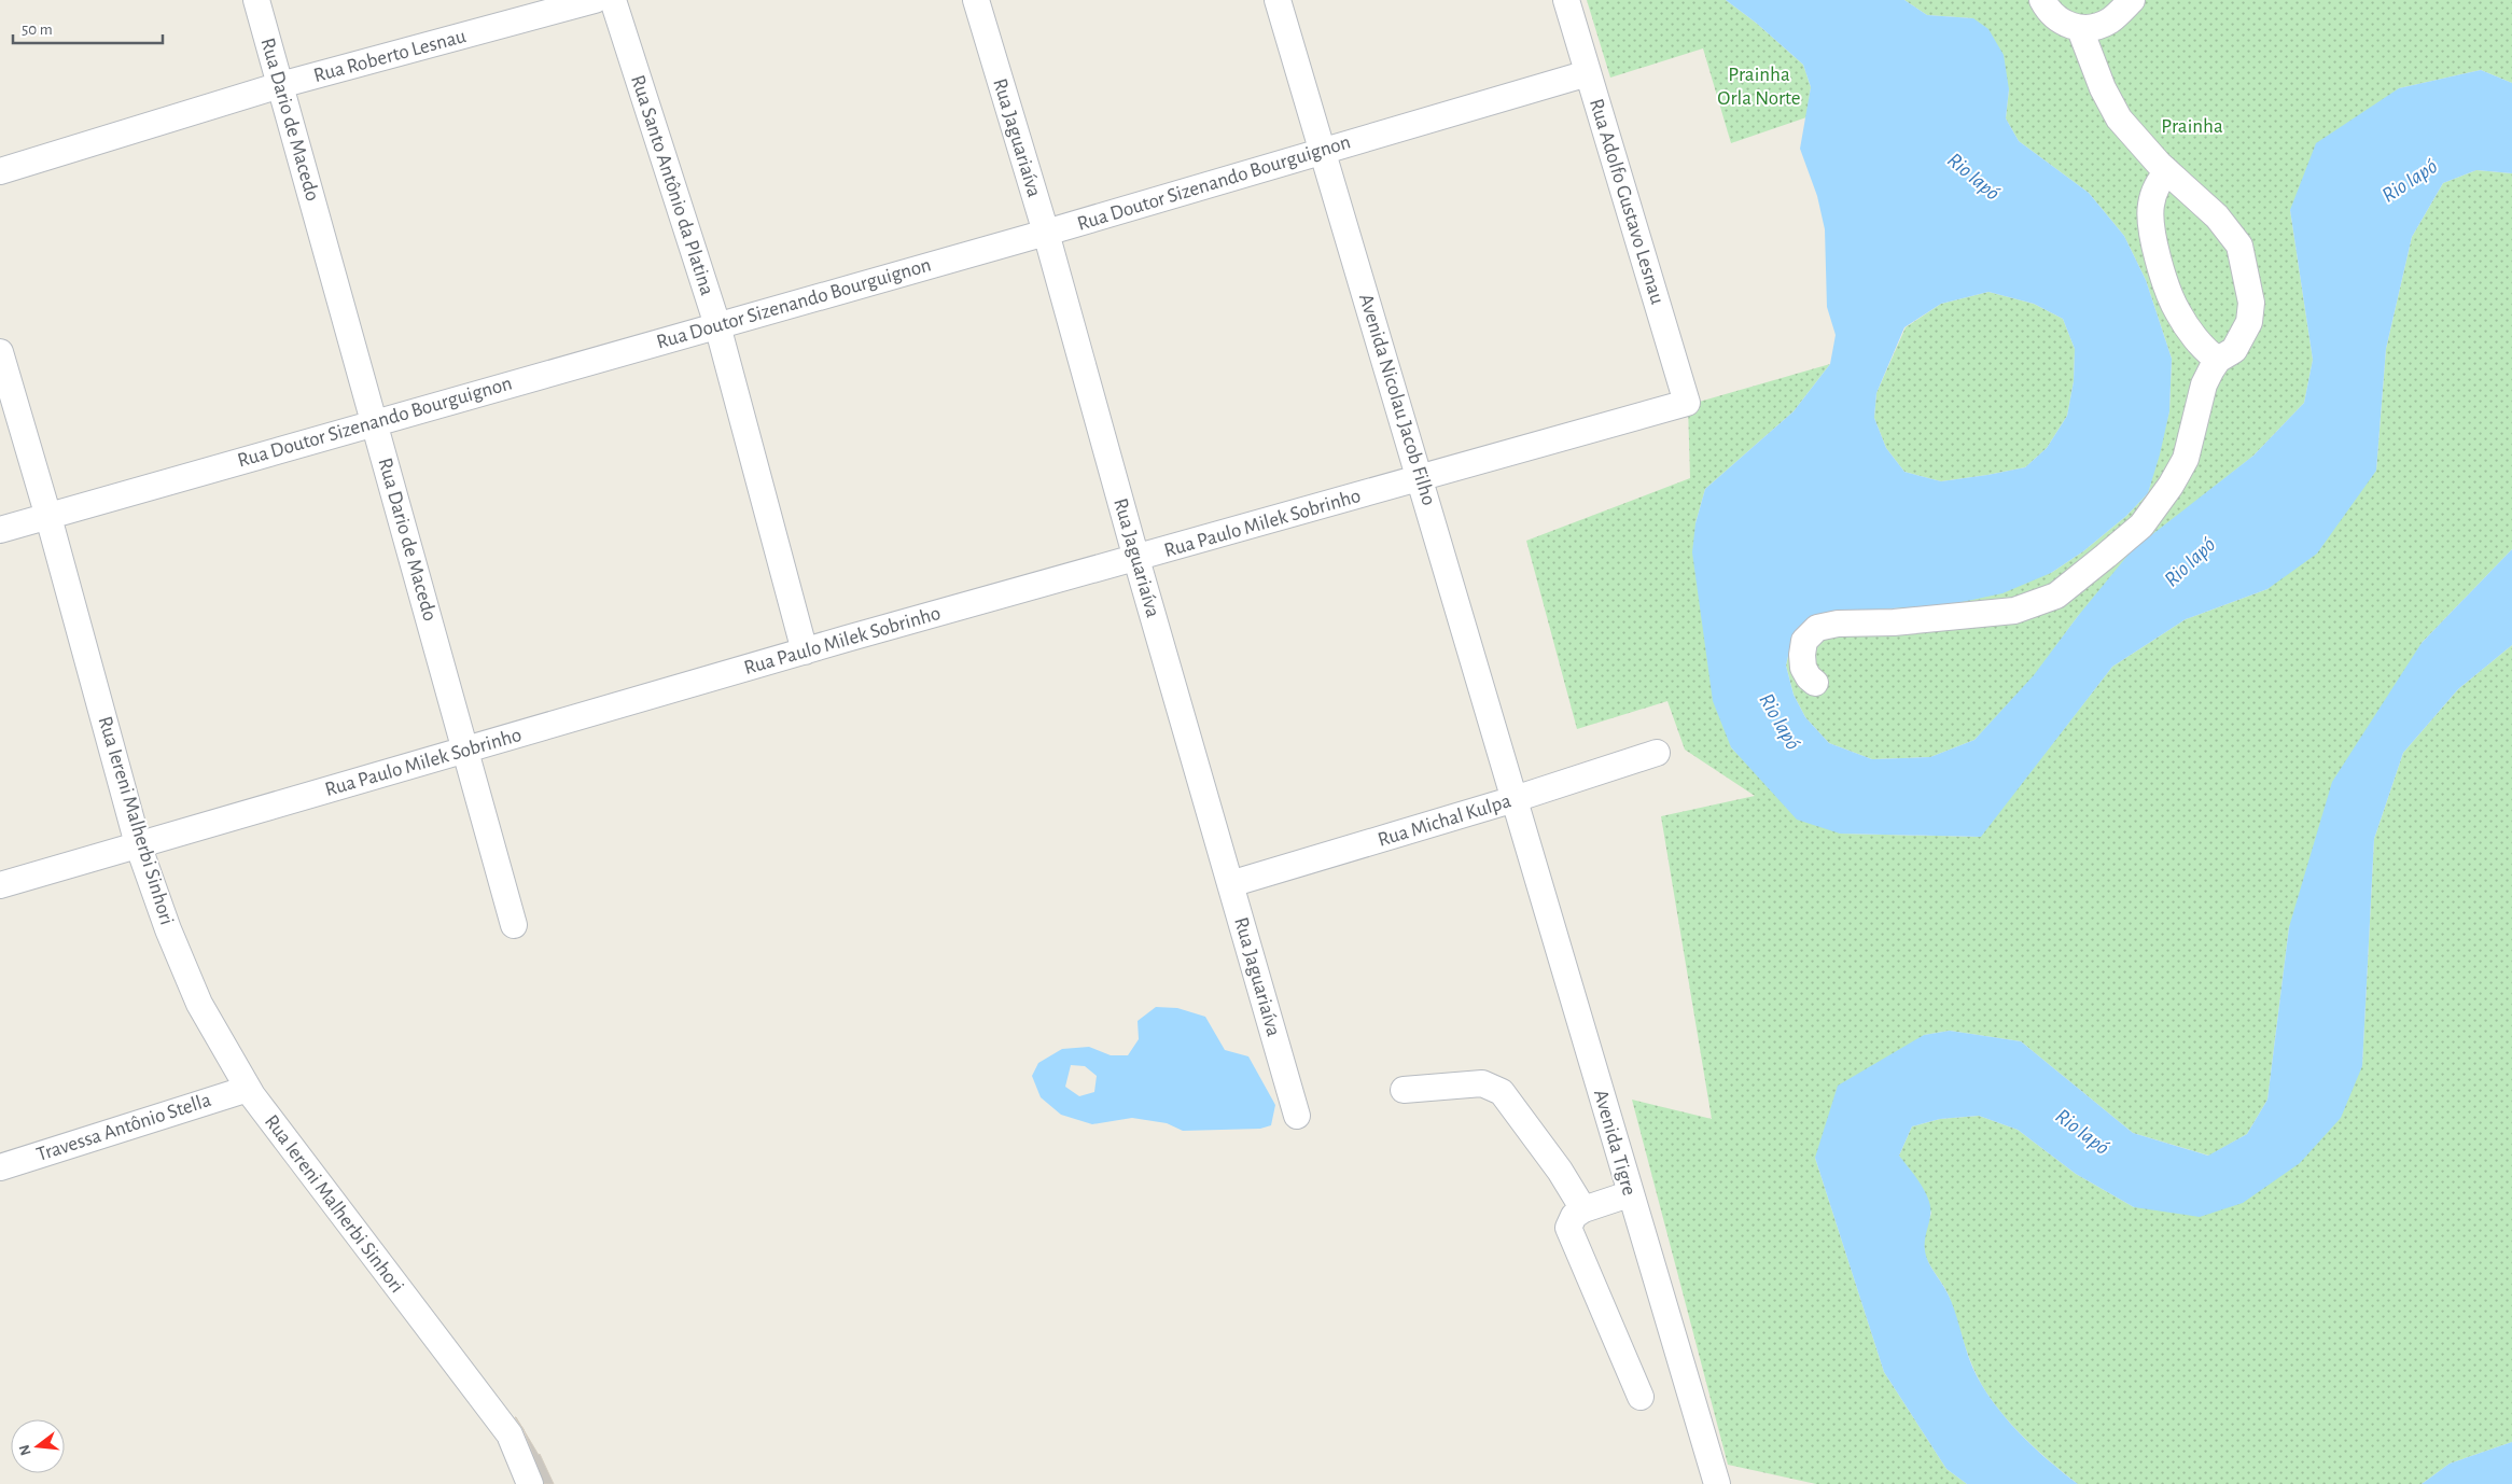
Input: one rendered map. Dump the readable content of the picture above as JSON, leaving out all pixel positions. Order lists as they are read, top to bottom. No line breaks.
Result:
{"streets":{"street":["Rua Roberto Lesnau","Rua Dario de Macedo","Rua Jaguariaíva","Rua Doutor Sizenando Bourguignon","Rua Santo Antônio da Platina","Rua Adolfo Gustavo Lesnau","Avenida Nicolau Jacob Filho","Rua Paulo Milek Sobrinho","Rua Iereni Malherbi Sinhori","Rua Michal Kulpa","Travessa Antônio Stella","Avenida Tigre"]},"crossings":[["Rua Roberto Lesnau","Rua Dario de Macedo"],["Rua Dario de Macedo","Rua Doutor Sizenando Bourguignon"],["Rua Dario de Macedo","Rua Paulo Milek Sobrinho"],["Rua Jaguariaíva","Rua Doutor Sizenando Bourguignon"],["Rua Jaguariaíva","Rua Paulo Milek Sobrinho"],["Rua Jaguariaíva","Rua Michal Kulpa"],["Rua Doutor Sizenando Bourguignon","Rua Santo Antônio da Platina"],["Rua Doutor Sizenando Bourguignon","Rua Adolfo Gustavo Lesnau"],["Rua Doutor Sizenando Bourguignon","Avenida Nicolau Jacob Filho"],["Rua Doutor Sizenando Bourguignon","Rua Iereni Malherbi Sinhori"],["Rua Santo Antônio da Platina","Rua Paulo Milek Sobrinho"],["Rua Adolfo Gustavo Lesnau","Rua Paulo Milek Sobrinho"],["Avenida Nicolau Jacob Filho","Rua Paulo Milek Sobrinho"],["Avenida Nicolau Jacob Filho","Rua Michal Kulpa"],["Avenida Nicolau Jacob Filho","Avenida Tigre"],["Rua Paulo Milek Sobrinho","Rua Iereni Malherbi Sinhori"],["Rua Iereni Malherbi Sinhori","Travessa Antônio Stella"],["Rua Michal Kulpa","Avenida Tigre"]],"water":["Rio Iapó"],"parks":["Prainha Orla Norte","Prainha"],"scale_bar":"50 m","north":"left"}
